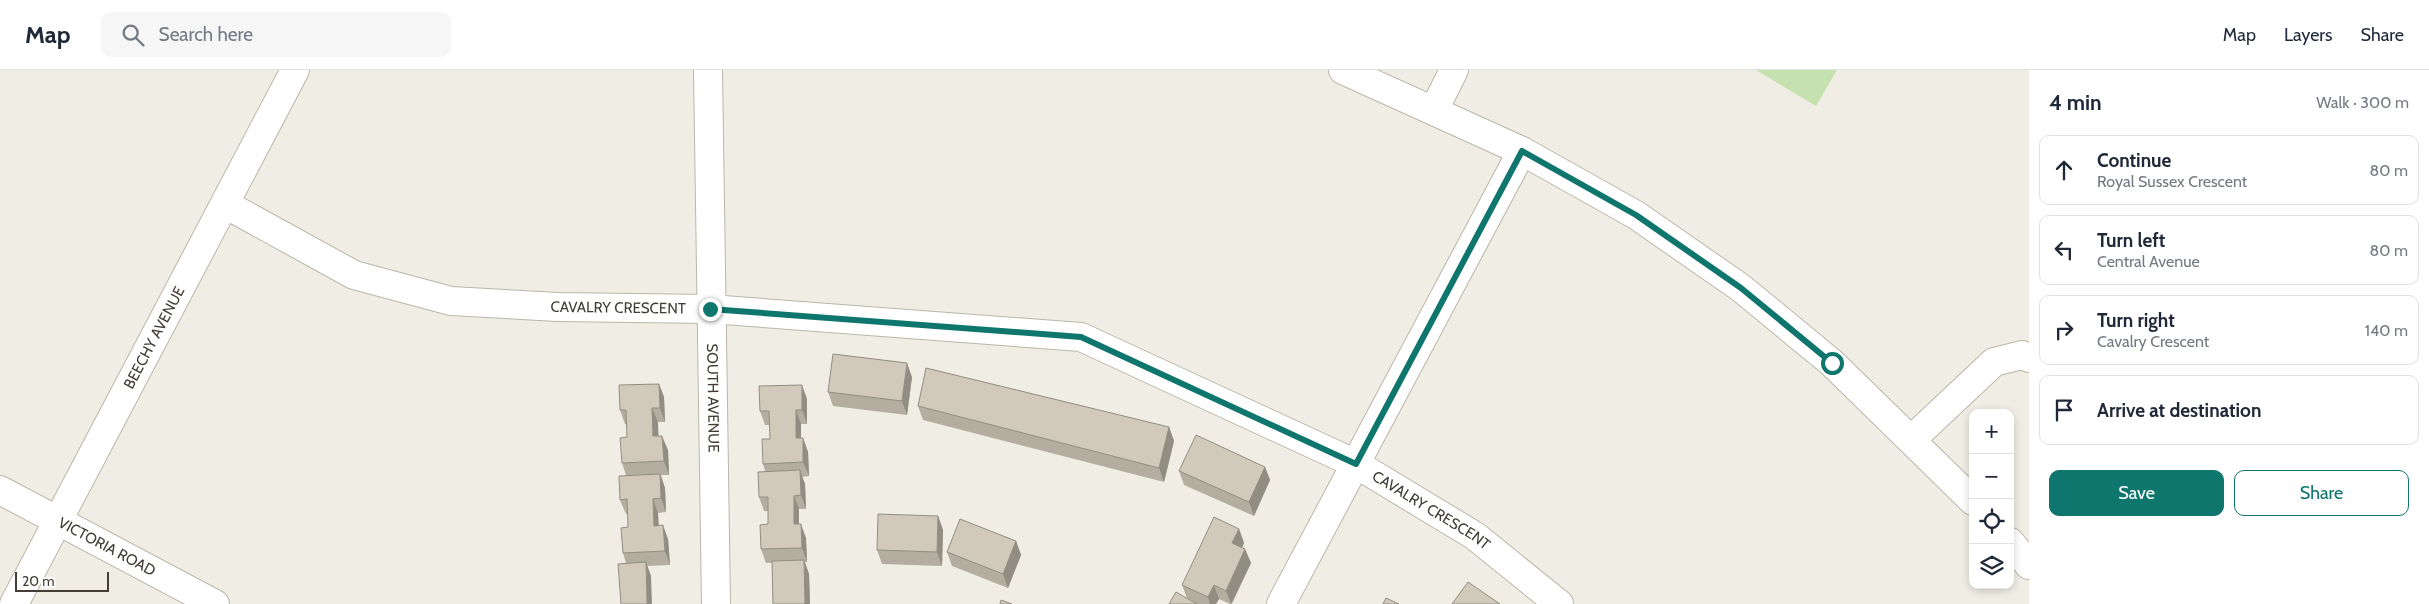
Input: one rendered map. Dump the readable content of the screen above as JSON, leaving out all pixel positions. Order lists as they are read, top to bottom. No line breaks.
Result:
{"streets":{"street":["CAVALRY CRESCENT","BEECHY AVENUE","SOUTH AVENUE","VICTORIA ROAD"]},"crossings":[["CAVALRY CRESCENT","BEECHY AVENUE"],["CAVALRY CRESCENT","SOUTH AVENUE"],["BEECHY AVENUE","VICTORIA ROAD"]],"scale_bar":"20 m","page":{"header":"Map","search":"Search here","nav":["Map","Layers","Share"],"heading":["4 min","Walk · 300 m"],"list":[["Continue","Royal Sussex Crescent","80 m"],["Turn left","Central Avenue","80 m"],["Turn right","Cavalry Crescent","140 m"],"Arrive at destination"],"map_buttons":["+","−"],"buttons":["Save","Share"],"scale":"20 m"}}
